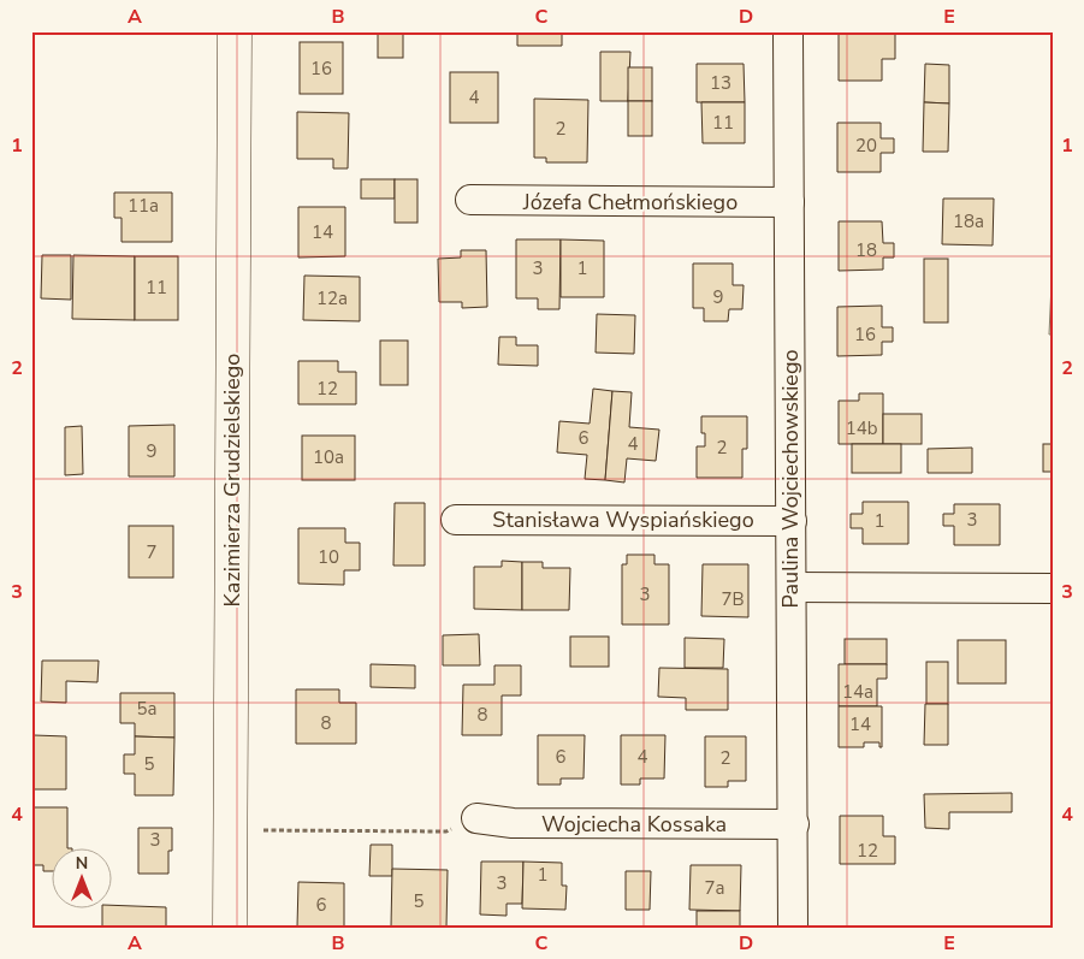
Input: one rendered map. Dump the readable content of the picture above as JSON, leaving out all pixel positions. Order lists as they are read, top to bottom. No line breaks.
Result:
{"streets":{"street":["Józefa Chełmońskiego","Paulina Wojciechowskiego","Kazimierza Grudzielskiego","Stanisława Wyspiańskiego","Wojciecha Kossaka"]},"crossings":[["Józefa Chełmońskiego","Paulina Wojciechowskiego"],["Paulina Wojciechowskiego","Stanisława Wyspiańskiego"],["Paulina Wojciechowskiego","Wojciecha Kossaka"]],"house_numbers":["16","13","4","11","2","20","11a","18a","14","18","3","1","11","9","12a","16","12","14b","6","4","2","9","10a","3","1","7","10","3","7B","14a","5a","8","8","14","6","4","2","5","3","12","1","3","7a","5","6"],"north":"top","grid":{"columns":["A","B","C","D","E"],"rows":["1","2","3","4"]}}
